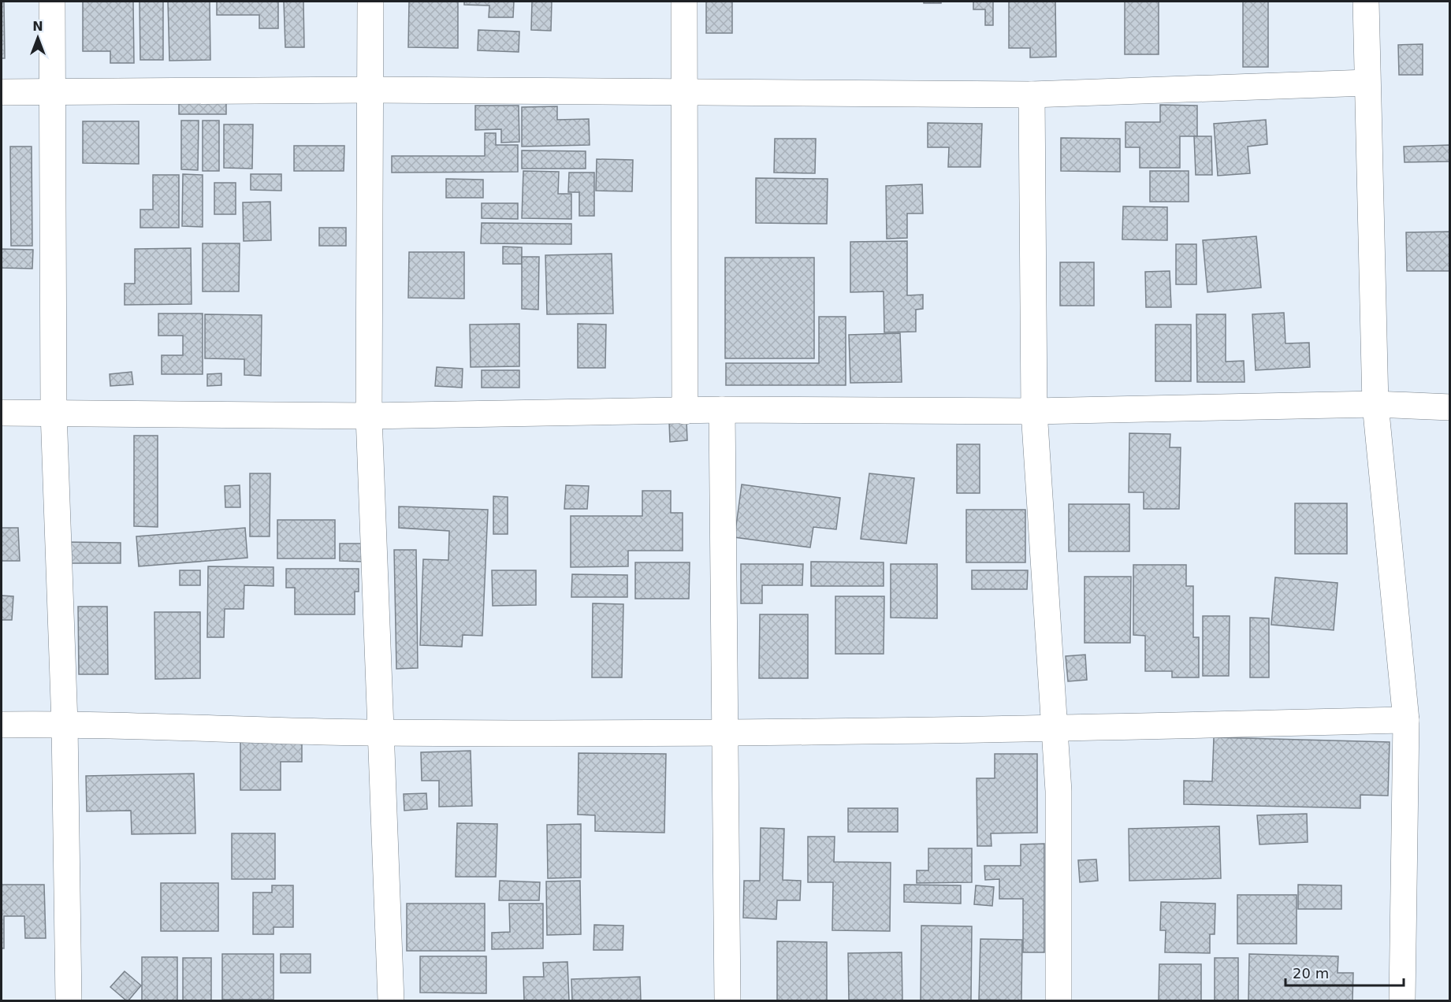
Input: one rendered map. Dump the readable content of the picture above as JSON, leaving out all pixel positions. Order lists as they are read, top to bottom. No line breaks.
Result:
{"scale_bar":"20 m","north":"top"}
